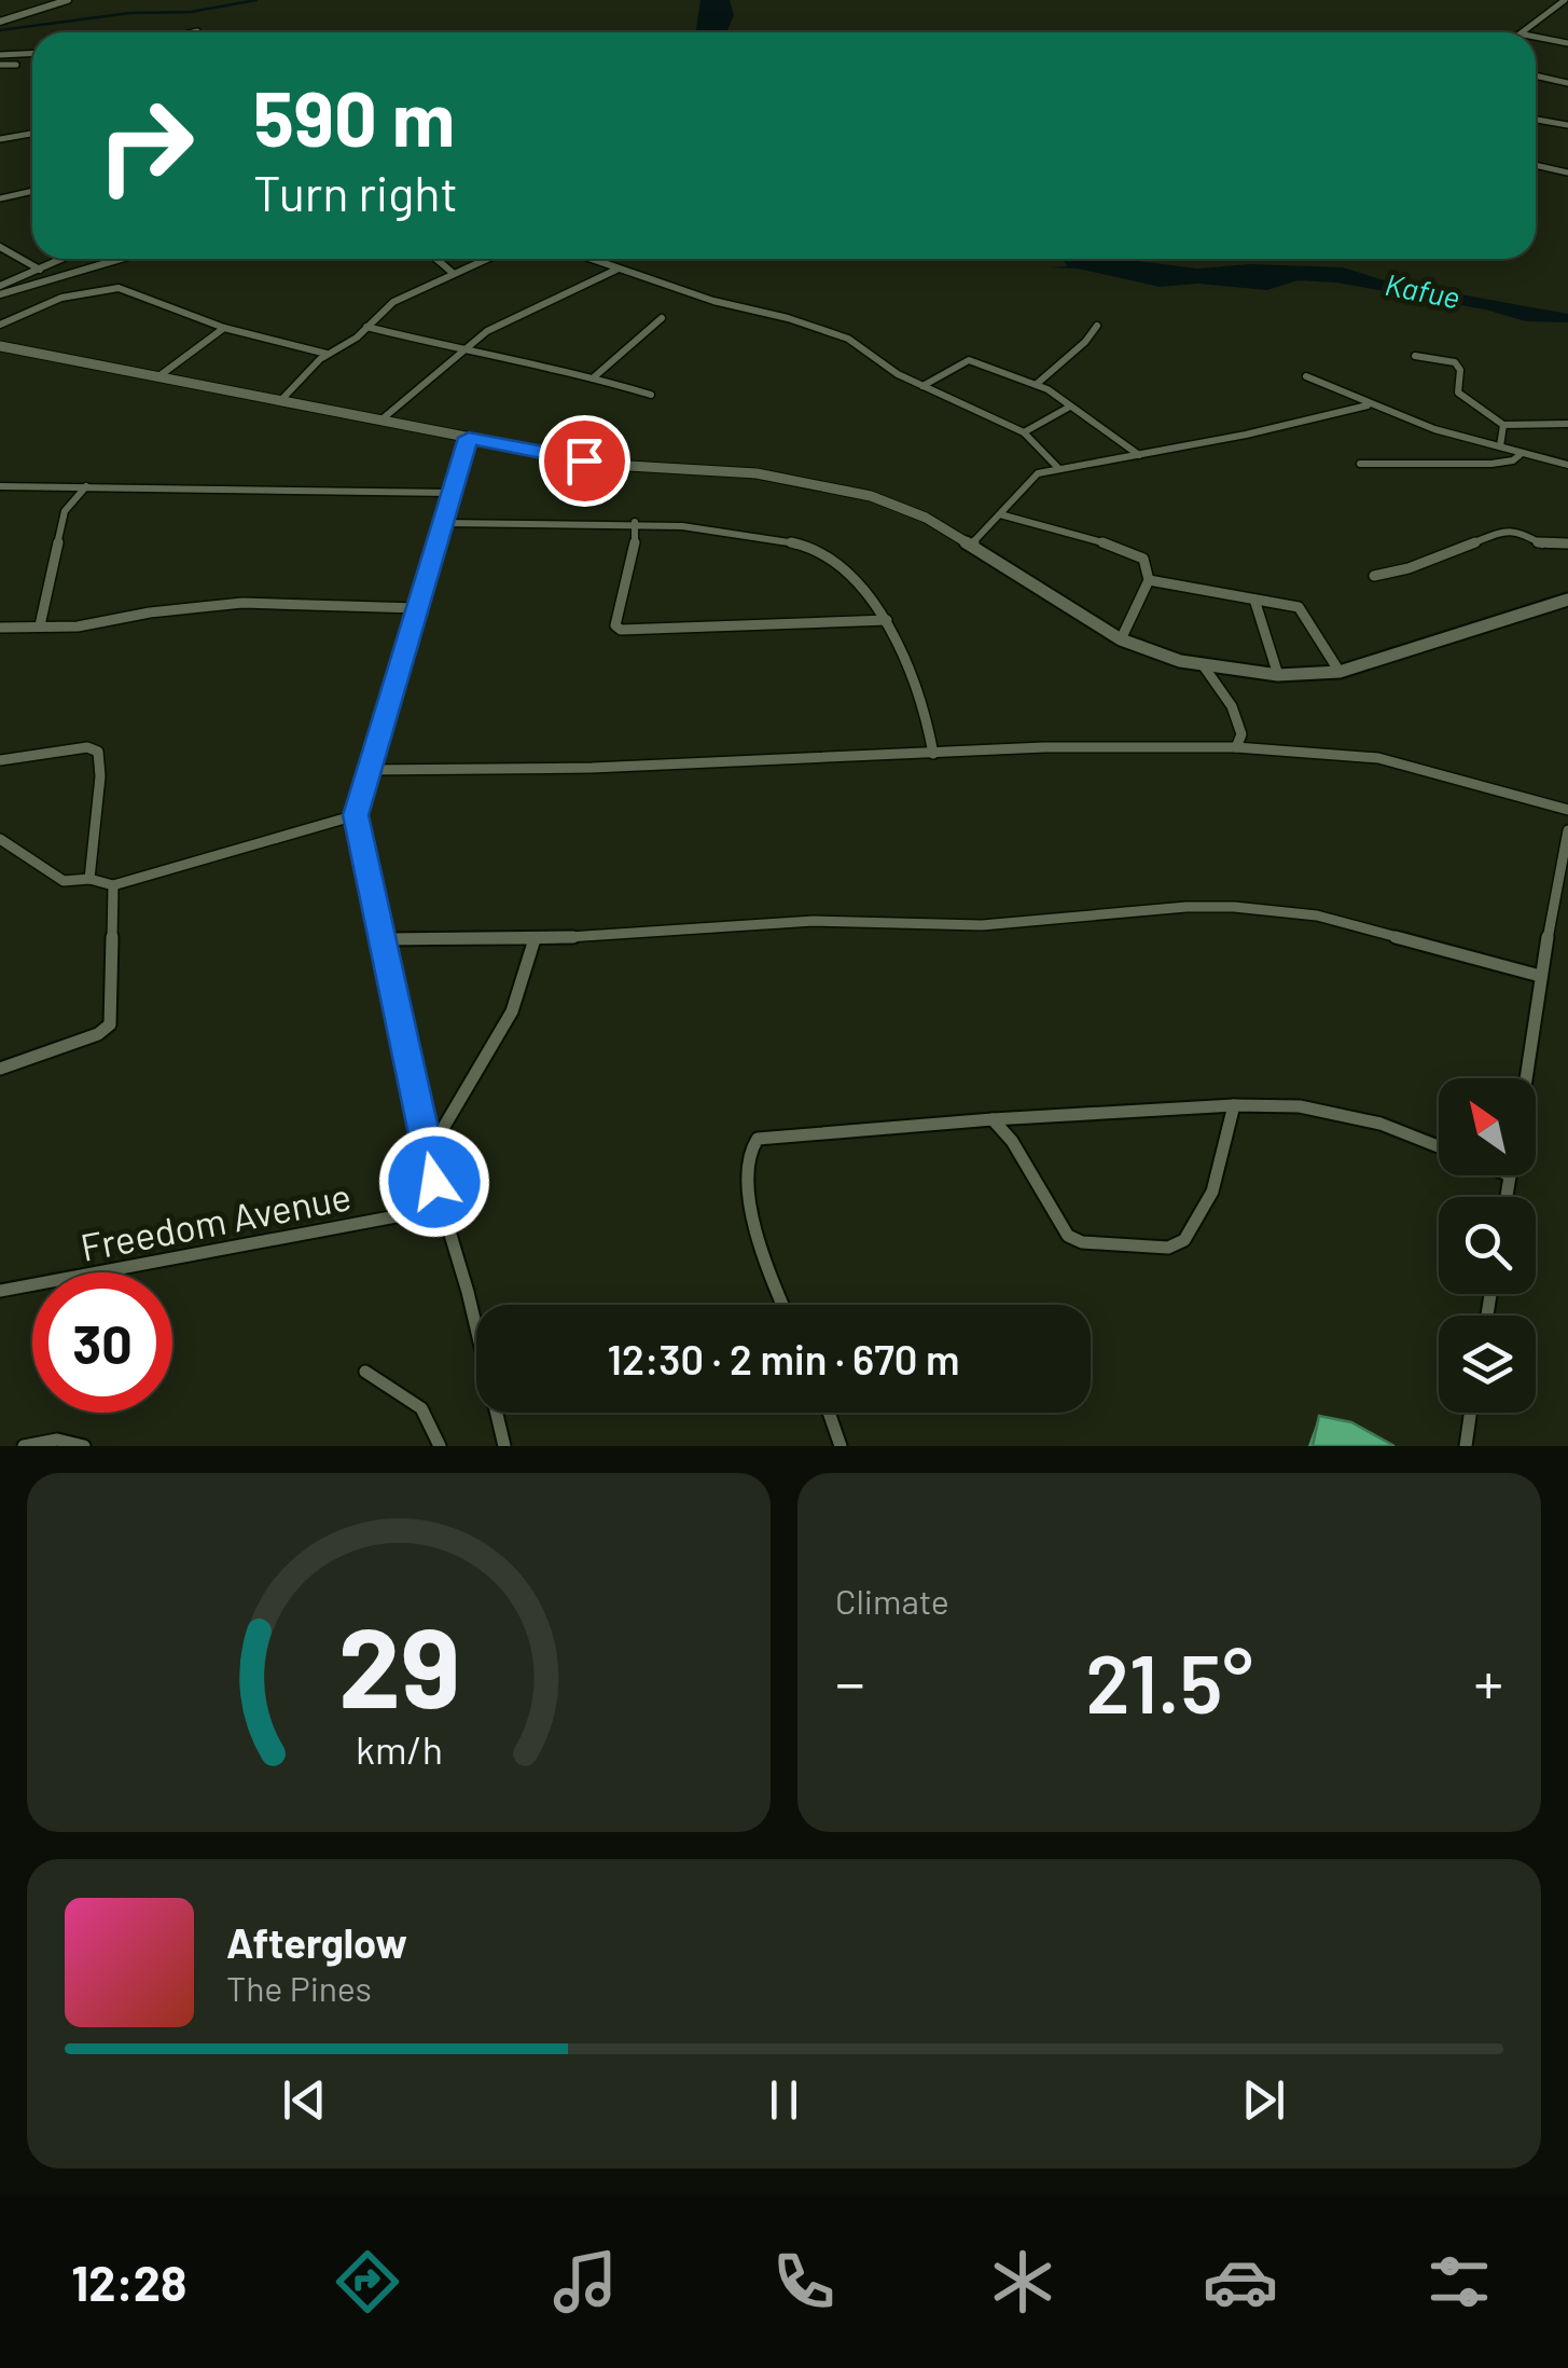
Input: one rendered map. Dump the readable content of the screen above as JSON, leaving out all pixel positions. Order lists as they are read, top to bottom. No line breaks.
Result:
{"streets":{"street":["Freedom Avenue"]},"water":["Kafue"],"north":"top left","page":{"turn":["590 m","Turn right"],"limit":"30","trip":"12:30 · 2 min · 670 m","tile":"Climate","heat":["−","21.5°","+"],"song":["Afterglow","The Pines"],"tabs":"12:28","gauge":["29","km/h"]}}
